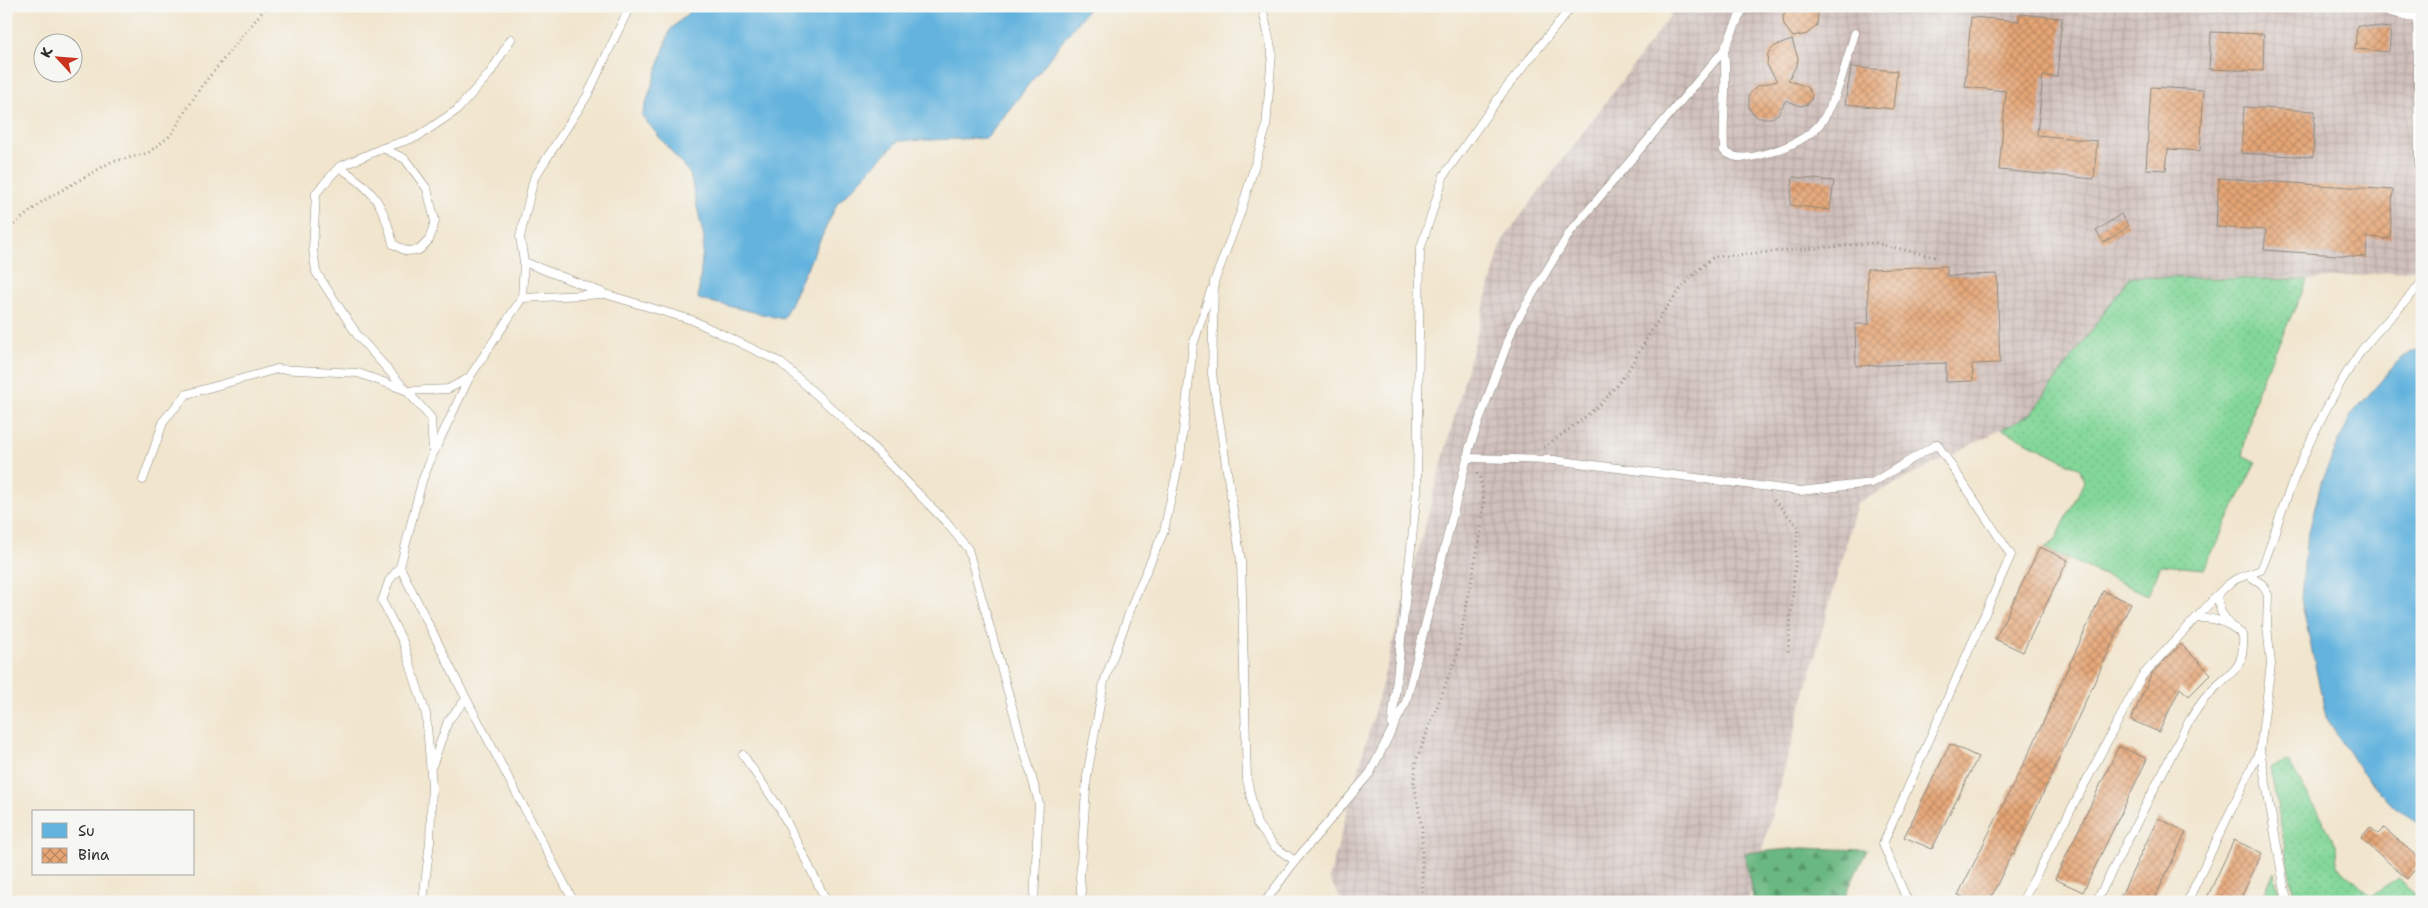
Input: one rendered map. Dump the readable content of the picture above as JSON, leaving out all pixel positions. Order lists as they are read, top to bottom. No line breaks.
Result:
{"legend":["Su","Bina"],"north":"top left"}
